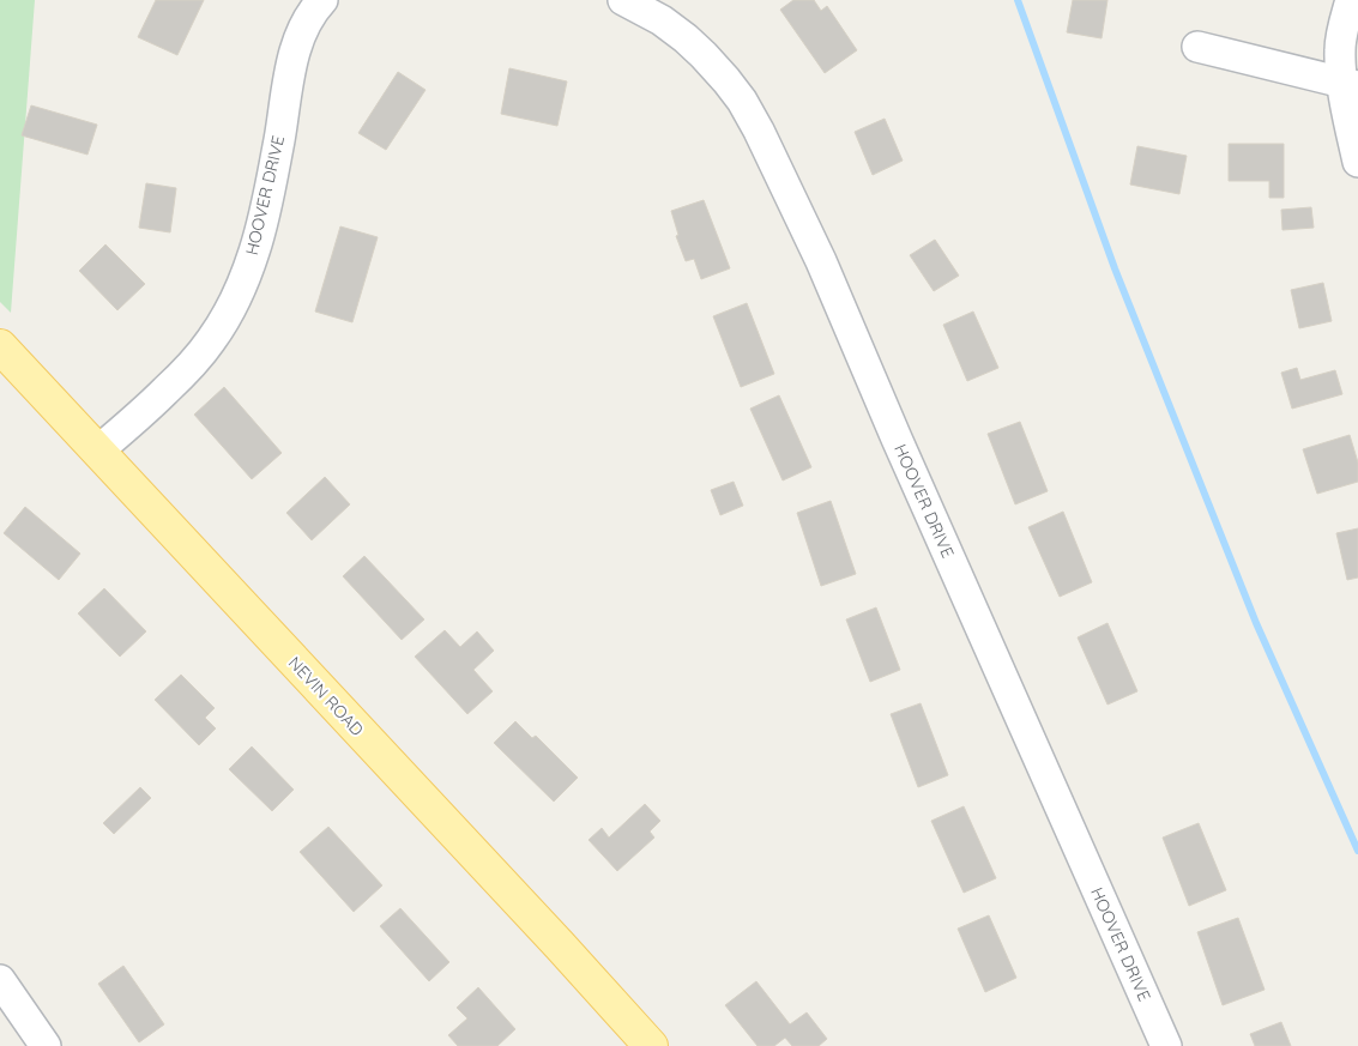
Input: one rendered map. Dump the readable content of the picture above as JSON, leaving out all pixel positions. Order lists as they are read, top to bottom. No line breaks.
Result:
{"streets":{"main road":["NEVIN ROAD"],"street":["HOOVER DRIVE"]},"crossings":[["HOOVER DRIVE","NEVIN ROAD"]]}
